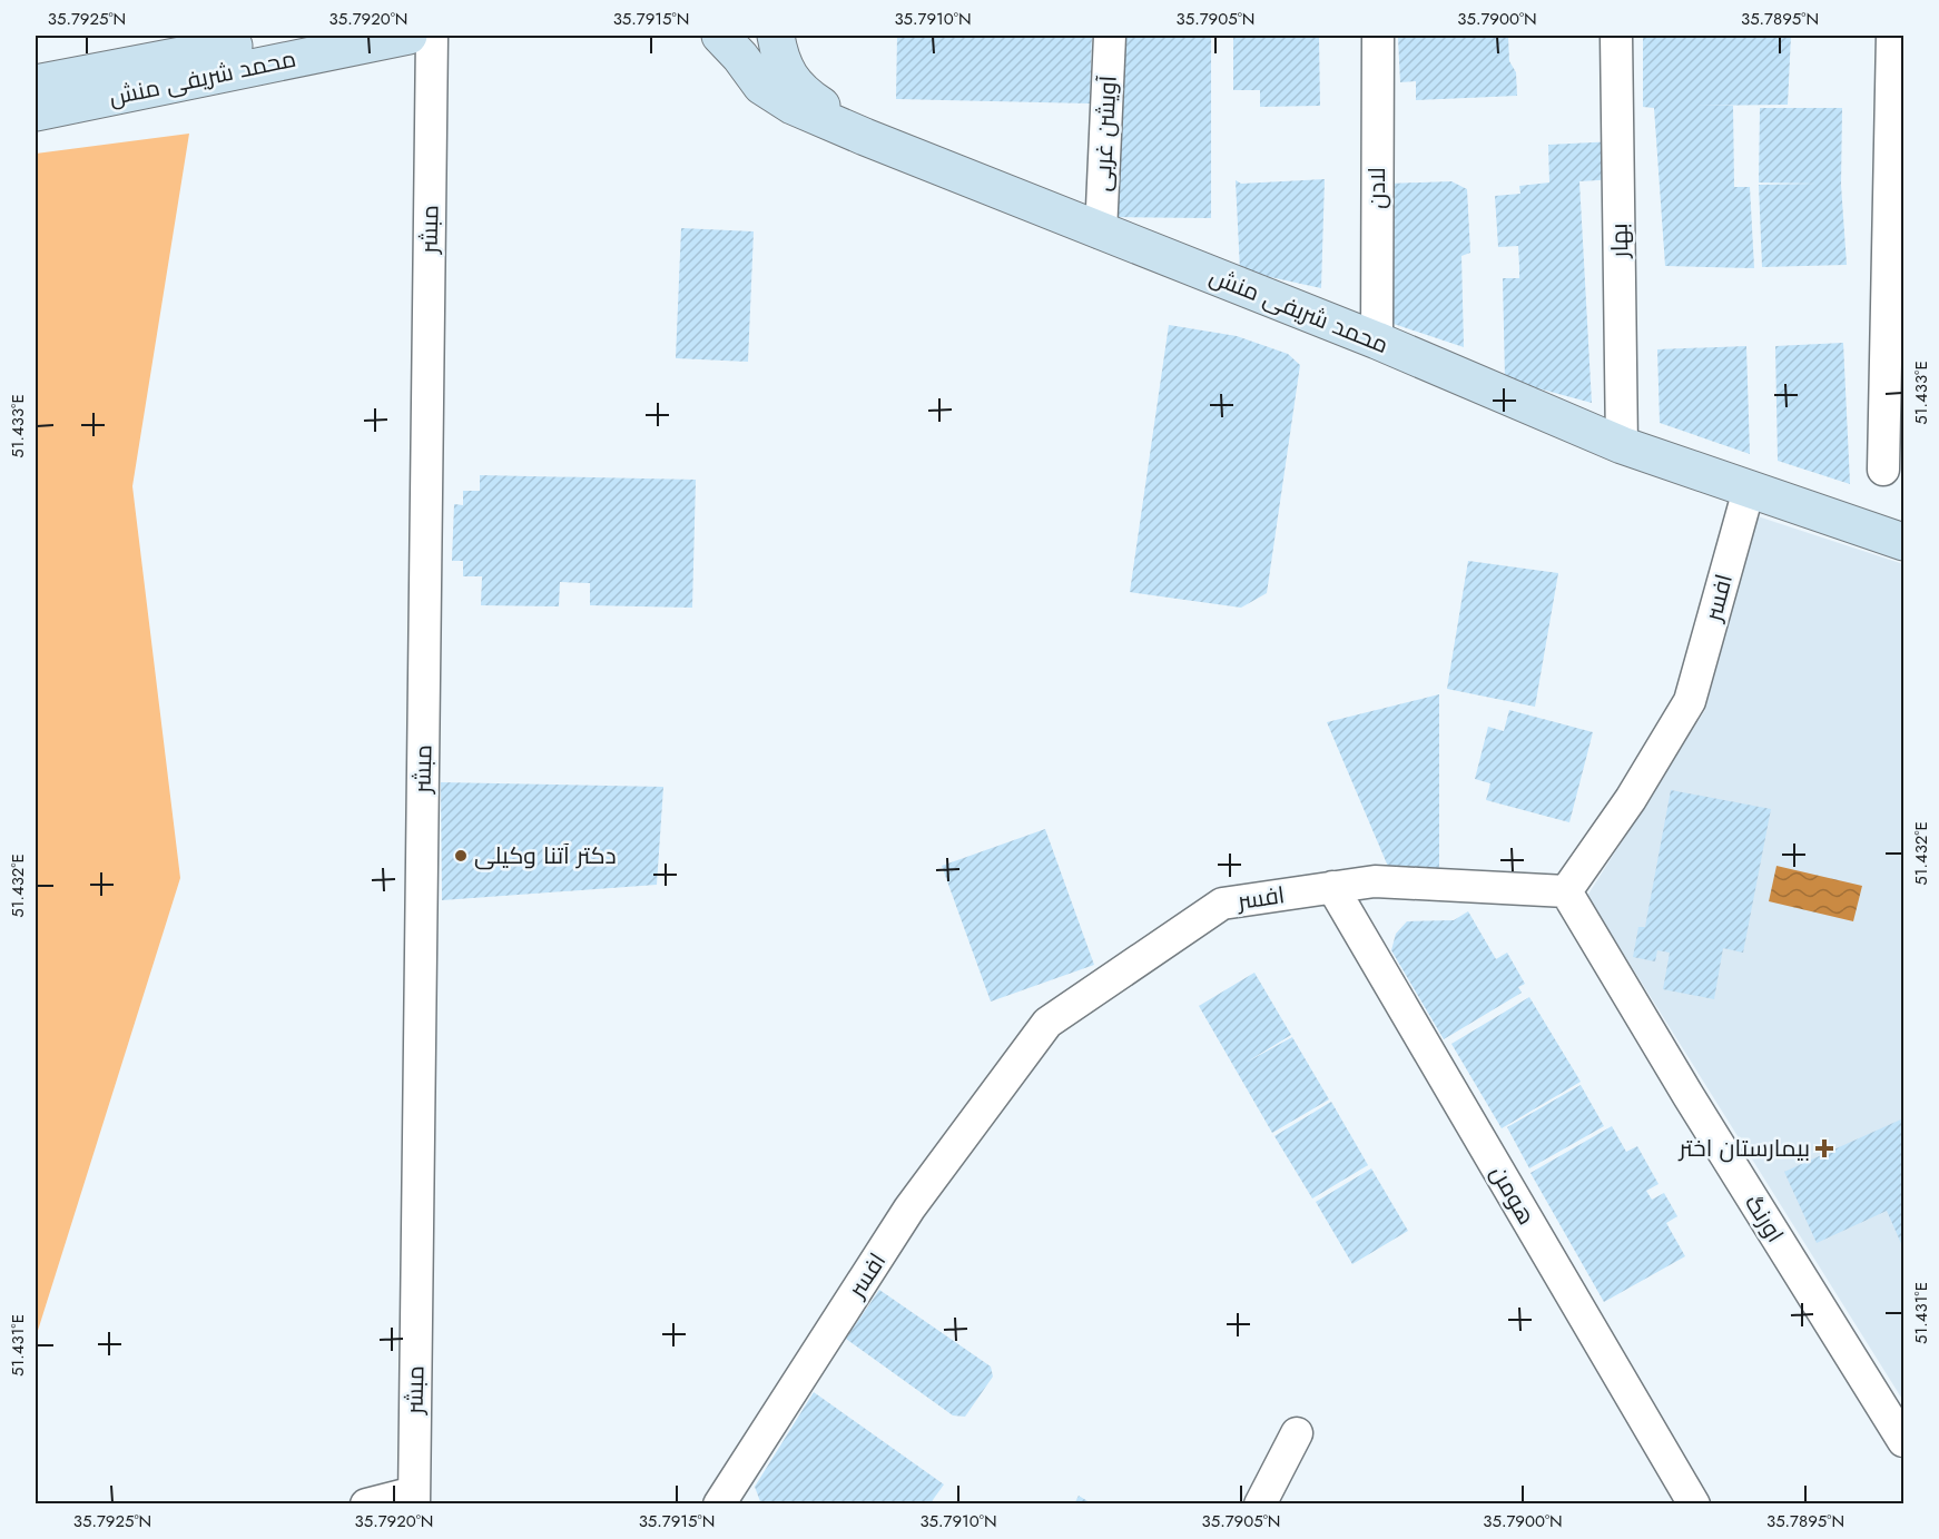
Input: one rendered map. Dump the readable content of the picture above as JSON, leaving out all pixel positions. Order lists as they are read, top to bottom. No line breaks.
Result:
{"streets":{"street":["محمد شریفی منش","آویشن غربی","لادن","مبشر","بهار","افسر","هومن","اورنگ"]},"crossings":[["محمد شریفی منش","آویشن غربی"],["محمد شریفی منش","لادن"],["محمد شریفی منش","بهار"],["محمد شریفی منش","افسر"],["افسر","هومن"],["افسر","اورنگ"]],"places":{"other":["دکتر آتنا وکیلی"],"health":["بیمارستان اختر"]},"coordinates":["35.7925°N","35.7920°N","35.7915°N","35.7910°N","35.7905°N","35.7900°N","35.7895°N","51.433°E","51.432°E","51.431°E"]}
